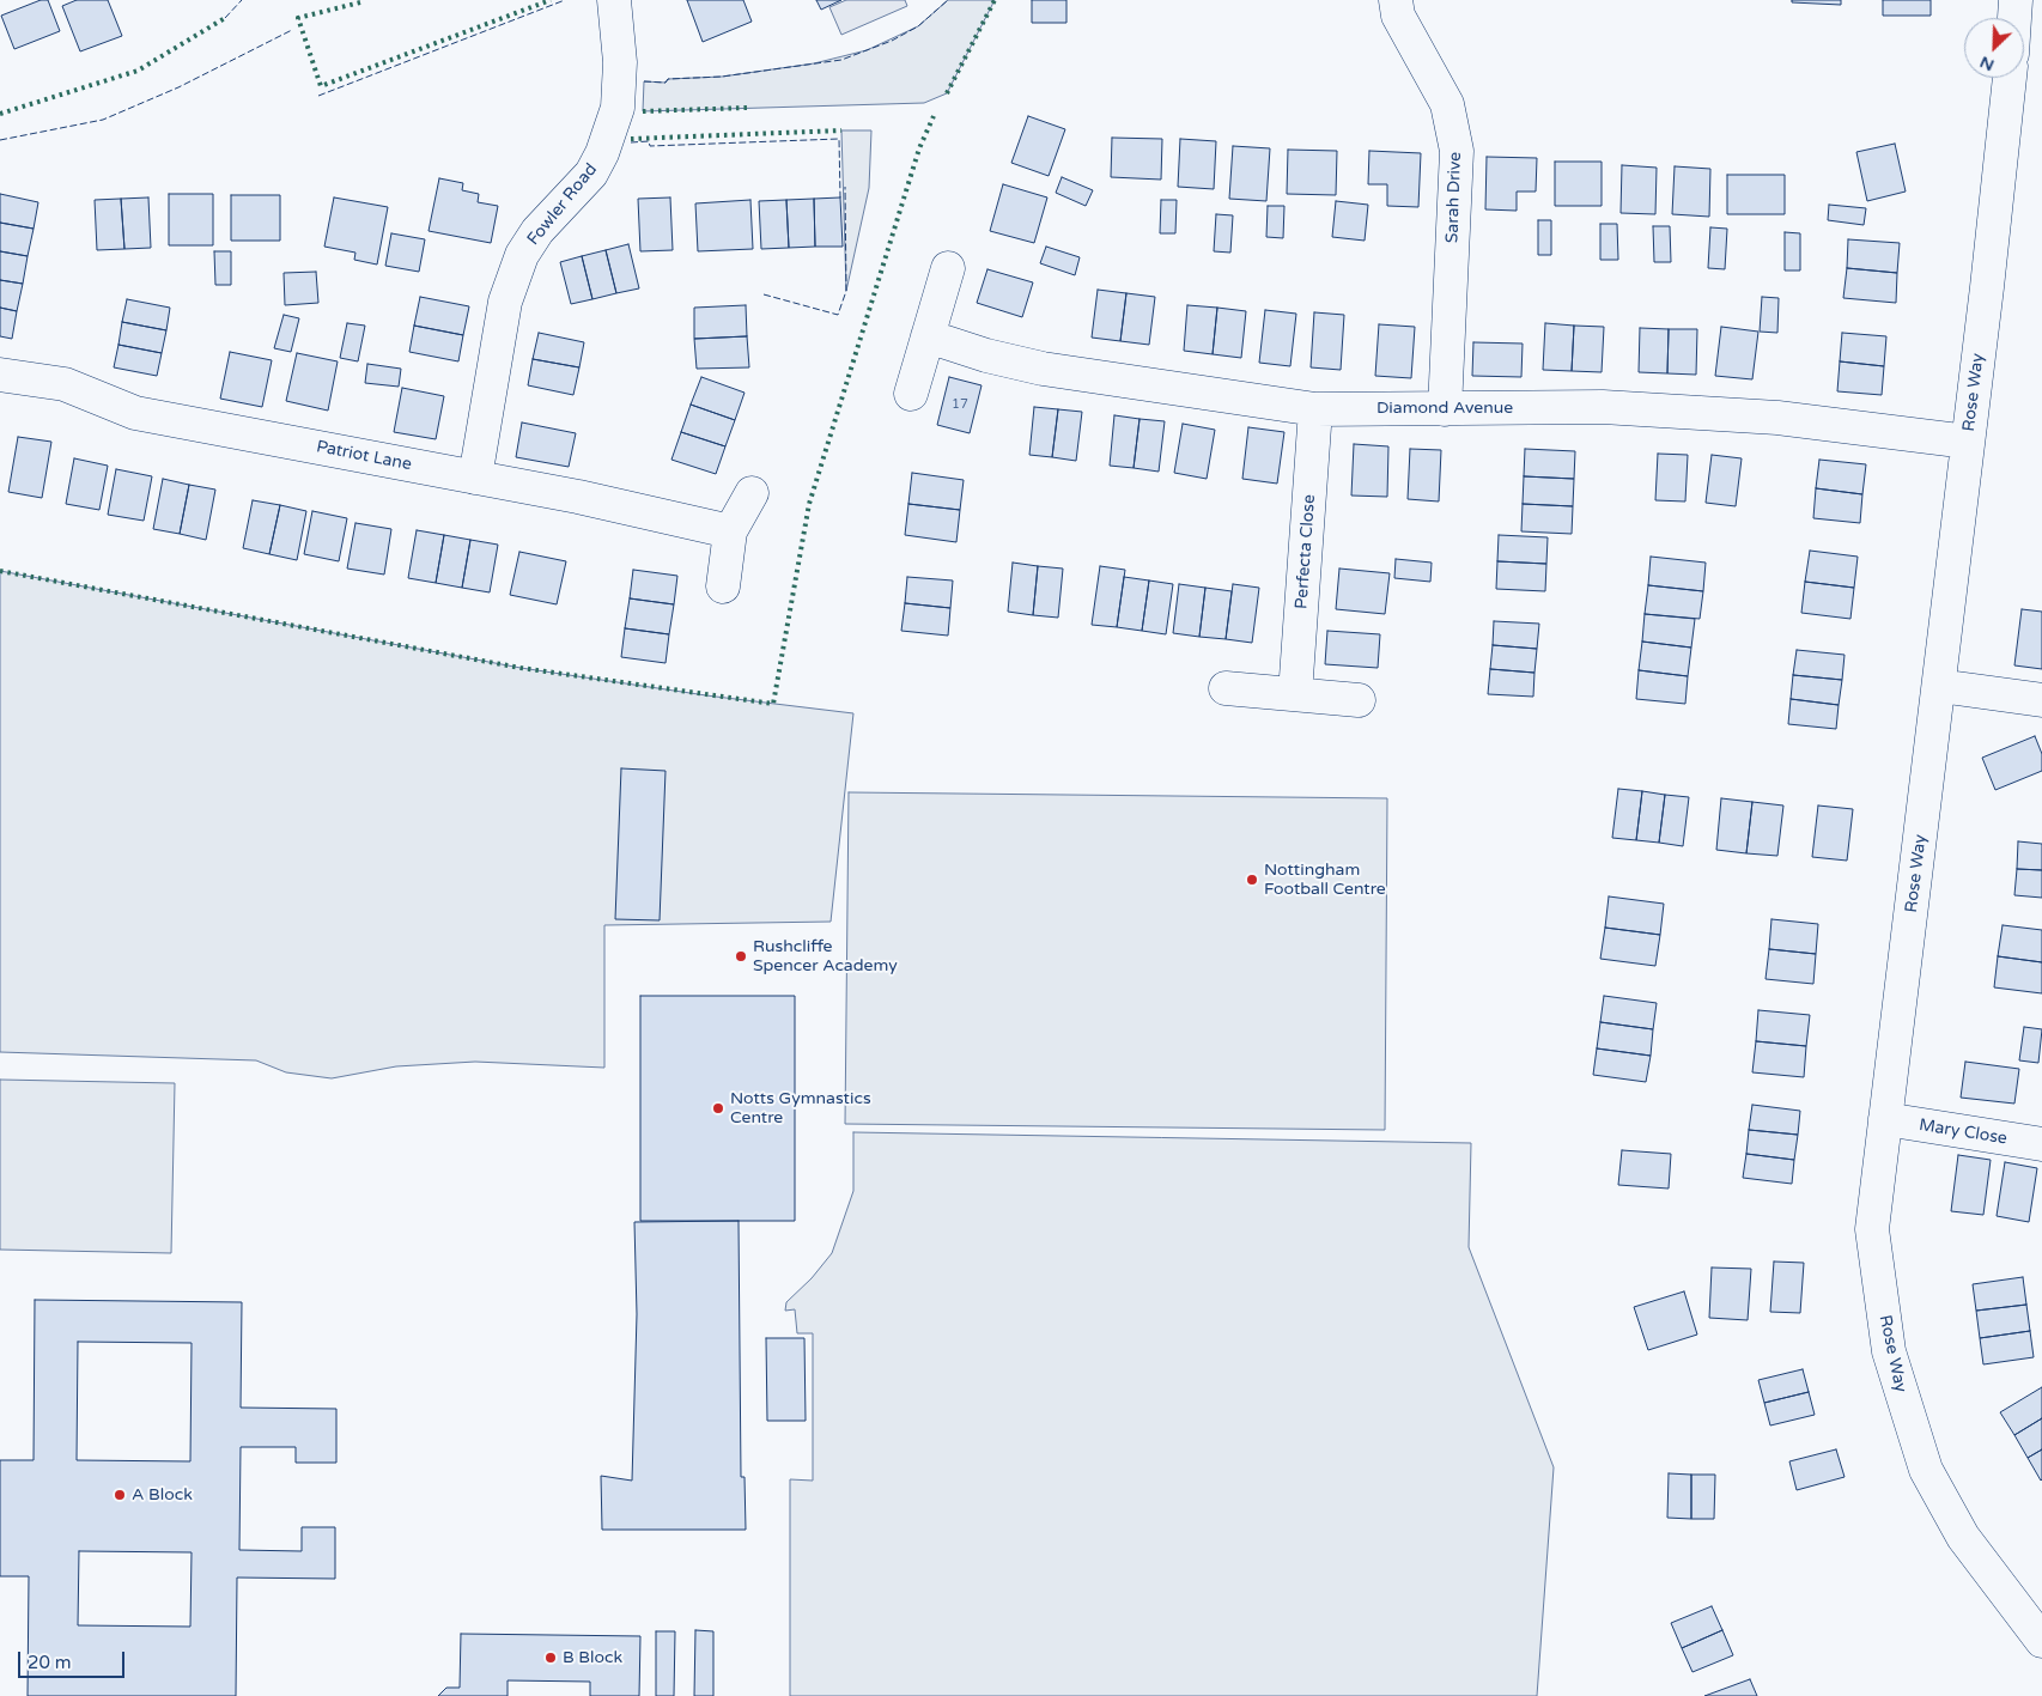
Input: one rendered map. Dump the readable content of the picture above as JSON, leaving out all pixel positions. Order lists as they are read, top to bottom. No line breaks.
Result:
{"streets":{"street":["Sarah Drive","Fowler Road","Rose Way","Diamond Avenue","Patriot Lane","Perfecta Close","Mary Close"]},"crossings":[["Sarah Drive","Diamond Avenue"],["Fowler Road","Patriot Lane"],["Rose Way","Diamond Avenue"],["Rose Way","Mary Close"],["Diamond Avenue","Perfecta Close"]],"places":["Nottingham Football Centre","Rushcliffe Spencer Academy","Notts Gymnastics Centre","A Block","B Block"],"house_numbers":["17"],"scale_bar":"20 m","north":"bottom left"}
